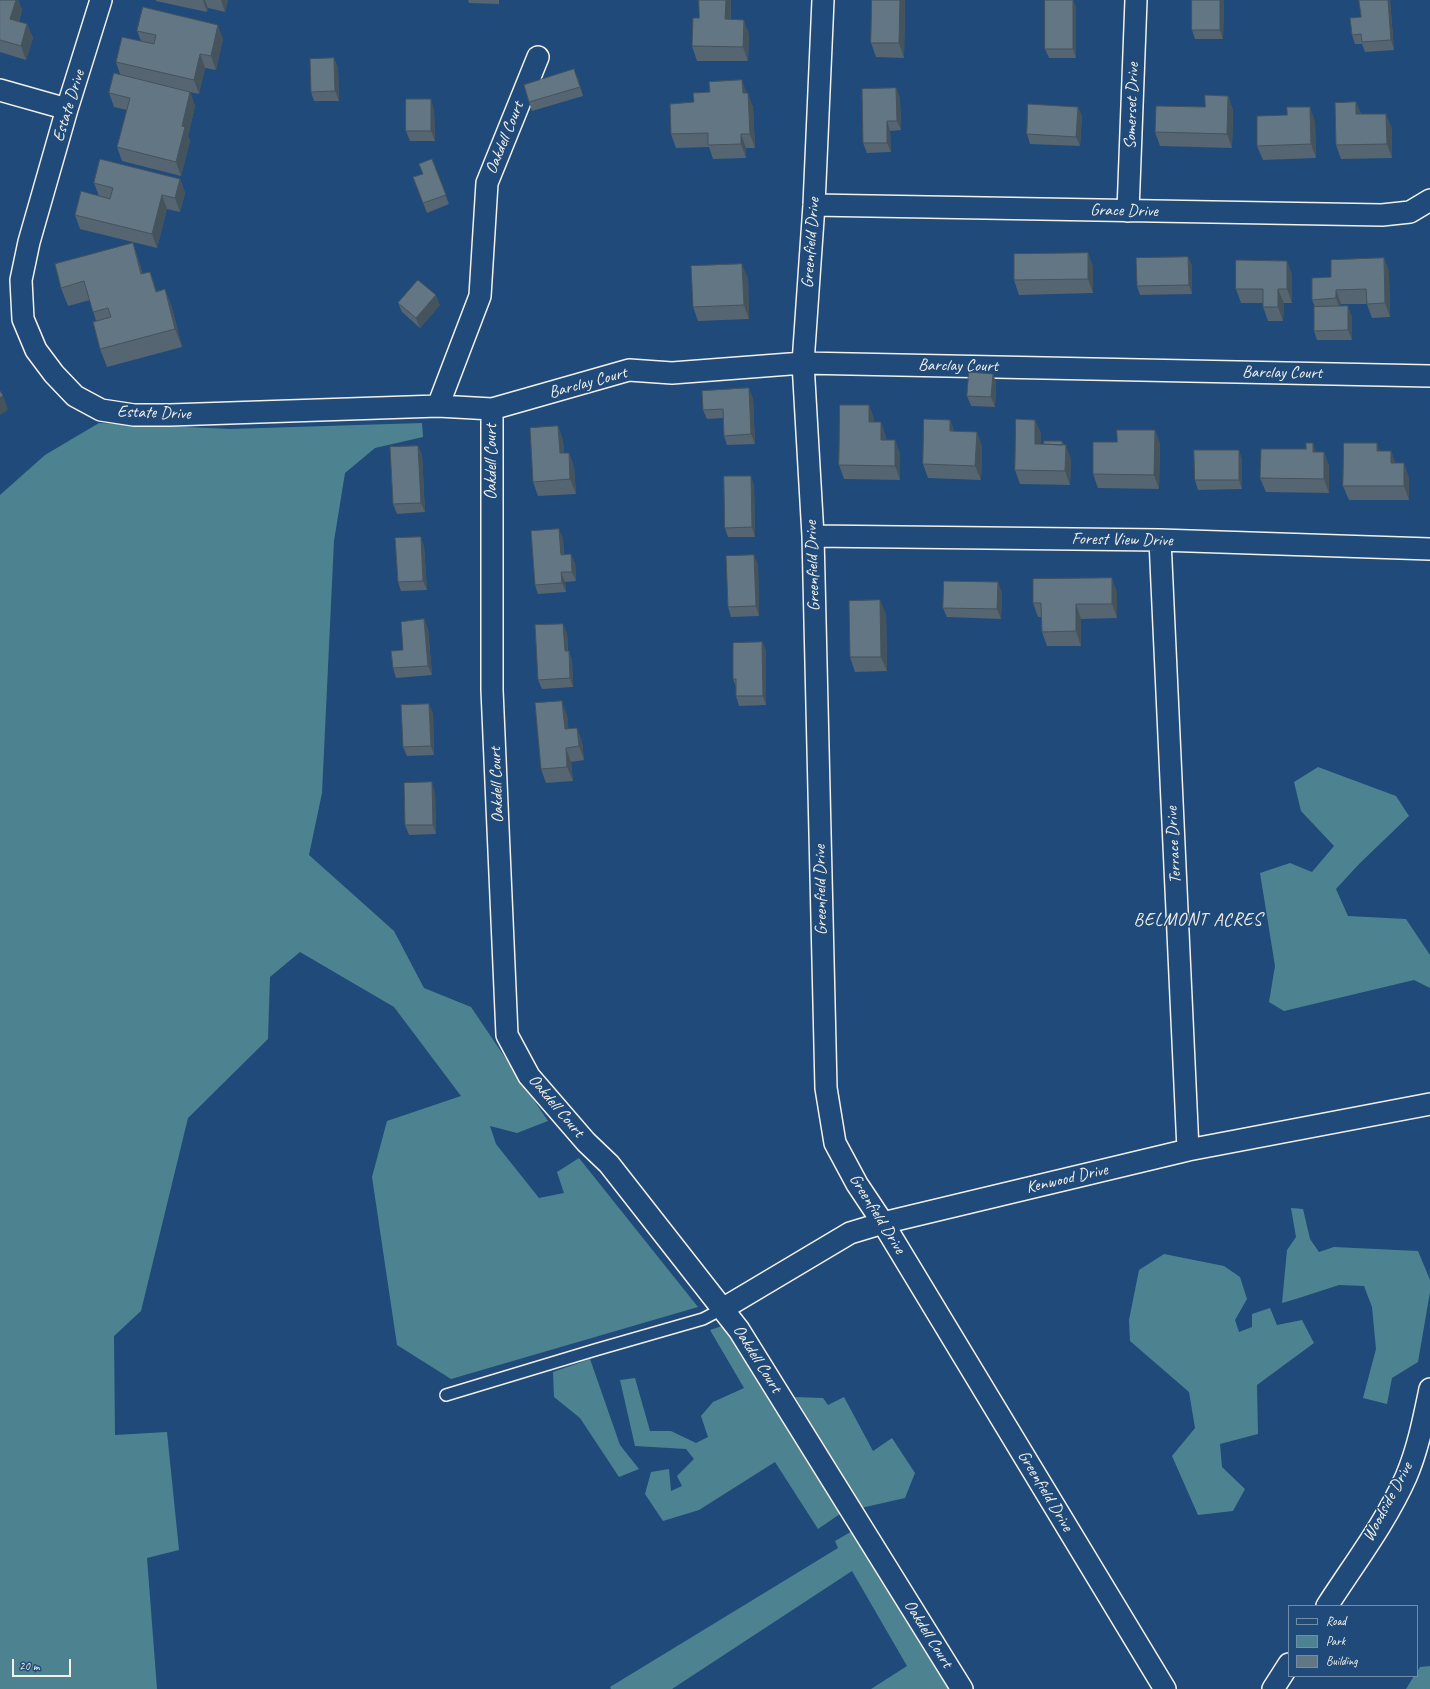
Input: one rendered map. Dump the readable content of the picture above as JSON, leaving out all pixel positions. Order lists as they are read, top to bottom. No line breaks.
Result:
{"streets":{"street":["Estate Drive","Somerset Drive","Oakdell Court","Grace Drive","Greenfield Drive","Barclay Court","Forest View Drive","Terrace Drive","Kenwood Drive","Woodside Drive"]},"crossings":[["Estate Drive","Oakdell Court"],["Estate Drive","Barclay Court"],["Somerset Drive","Grace Drive"],["Oakdell Court","Barclay Court"],["Oakdell Court","Kenwood Drive"],["Grace Drive","Greenfield Drive"],["Greenfield Drive","Barclay Court"],["Greenfield Drive","Forest View Drive"],["Greenfield Drive","Kenwood Drive"],["Forest View Drive","Terrace Drive"],["Terrace Drive","Kenwood Drive"]],"districts":["BELMONT ACRES"],"legend":["Road","Park","Building"],"scale_bar":"20 m"}
